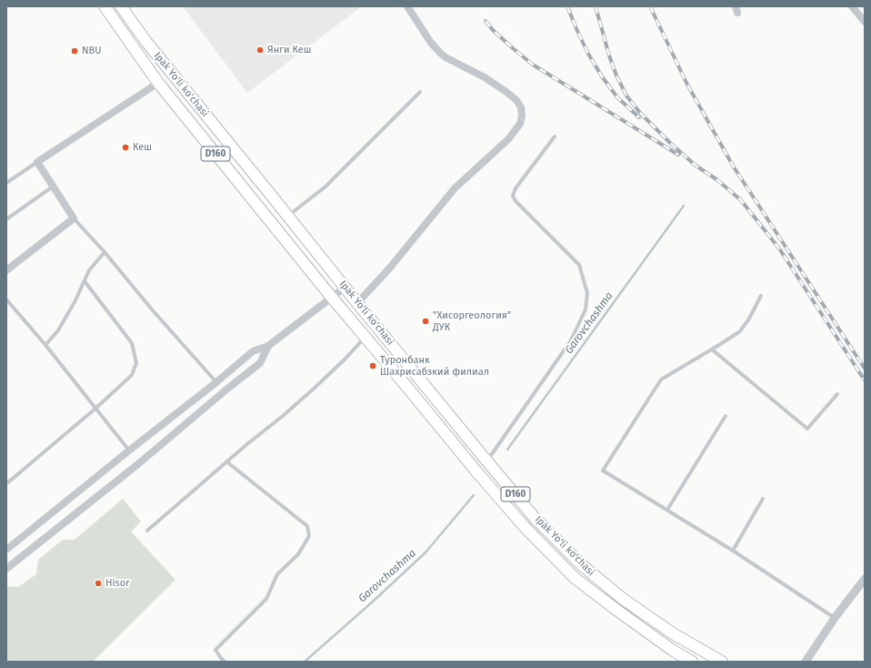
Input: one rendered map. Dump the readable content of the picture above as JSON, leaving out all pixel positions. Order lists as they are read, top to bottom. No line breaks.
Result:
{"streets":{"main road":["Ipak Yo'li ko'chasi","D160"]},"water":["Garovchashma"],"places":["Янги Кеш","NBU","Кеш","\"Хисоргеология\" ДУК","Туронбанк Шахрисабзкий филиал","Hisor"]}
